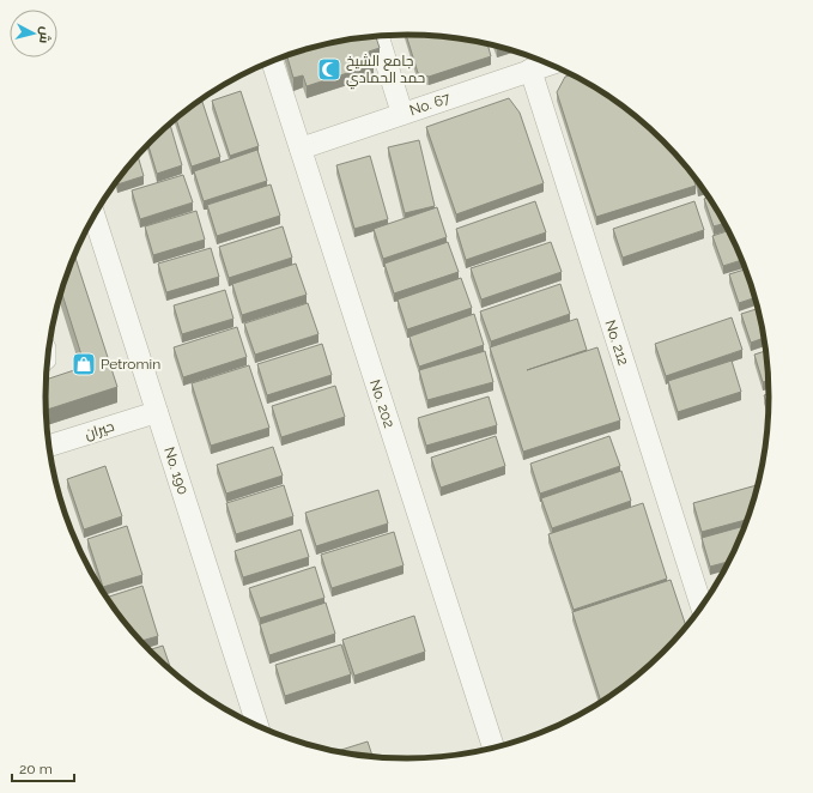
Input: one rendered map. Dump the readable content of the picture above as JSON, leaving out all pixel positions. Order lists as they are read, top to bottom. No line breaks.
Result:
{"streets":{"street":["No. 67","No. 212","No. 202","حيران","No. 190"]},"crossings":[["No. 67","No. 212"],["No. 67","No. 202"],["حيران","No. 190"]],"places":{"mosque":["جامع الشيخ حمد الحمادي"],"shop":["Petromin"]},"scale_bar":"20 m","north":"right"}
